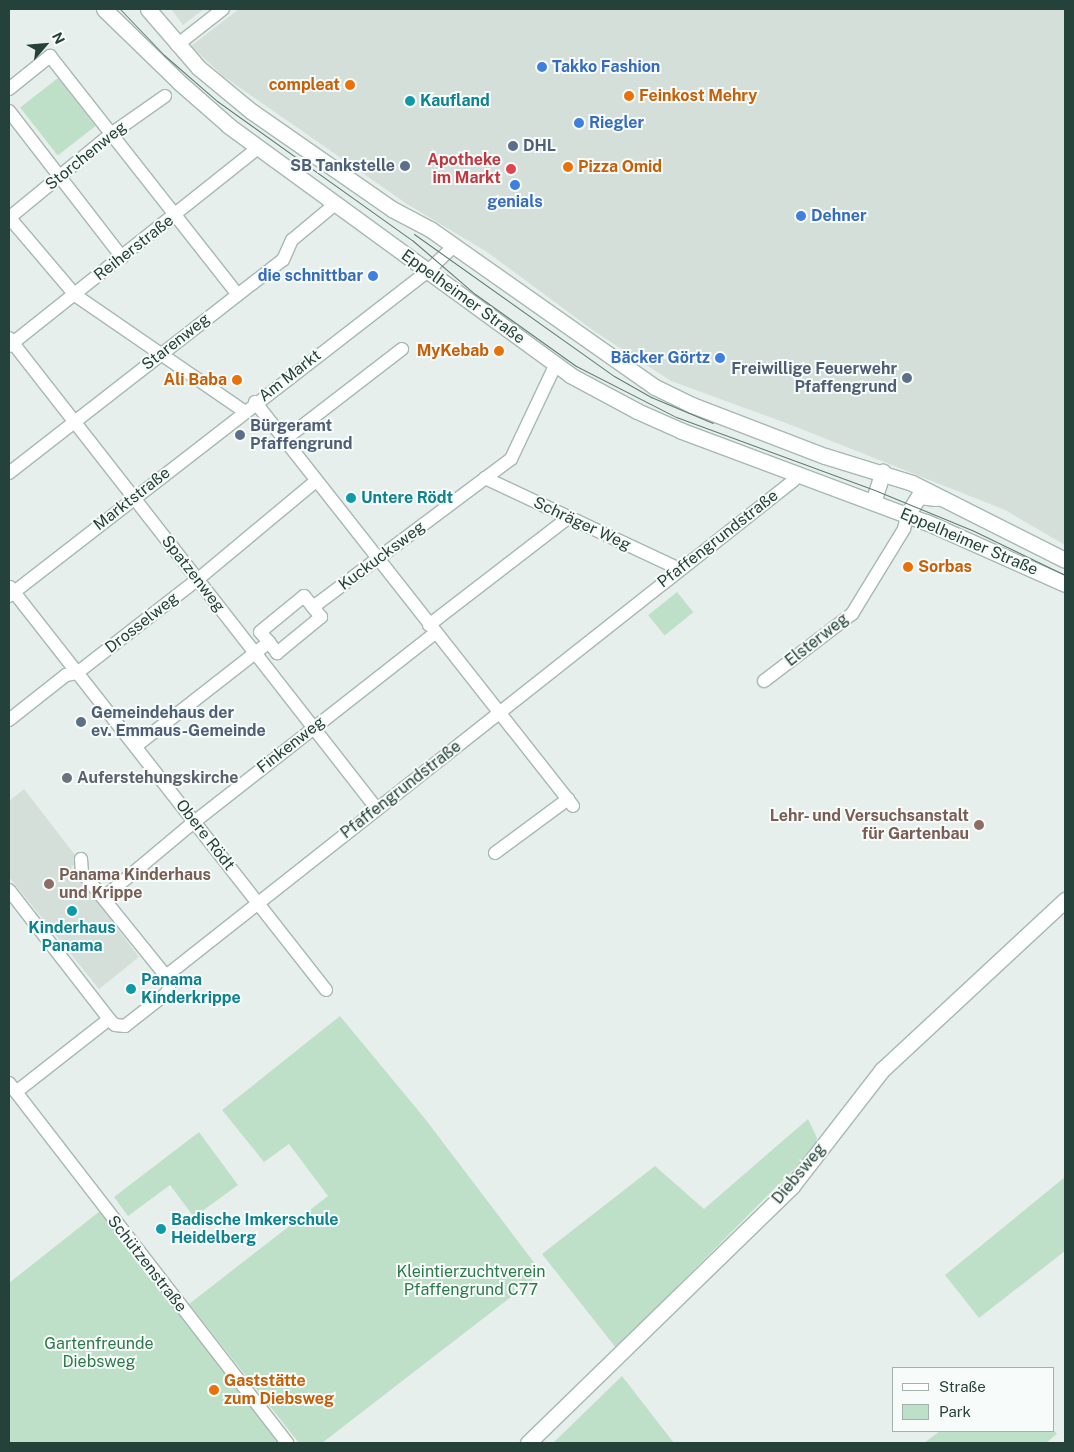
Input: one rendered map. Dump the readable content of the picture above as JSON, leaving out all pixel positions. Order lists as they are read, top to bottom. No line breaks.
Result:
{"streets":{"main road":["Eppelheimer Straße","Diebsweg"],"street":["Storchenweg","Reiherstraße","Starenweg","Am Markt","Marktstraße","Schräger Weg","Pfaffengrundstraße","Kuckucksweg","Spatzenweg","Drosselweg","Elsterweg","Finkenweg","Obere Rödt","Schützenstraße"]},"crossings":[["Reiherstraße","Eppelheimer Straße"],["Reiherstraße","Spatzenweg"],["Eppelheimer Straße","Starenweg"],["Eppelheimer Straße","Am Markt"],["Eppelheimer Straße","Pfaffengrundstraße"],["Eppelheimer Straße","Kuckucksweg"],["Eppelheimer Straße","Elsterweg"],["Starenweg","Spatzenweg"],["Am Markt","Marktstraße"],["Marktstraße","Spatzenweg"],["Marktstraße","Obere Rödt"],["Schräger Weg","Pfaffengrundstraße"],["Schräger Weg","Kuckucksweg"],["Schräger Weg","Finkenweg"],["Pfaffengrundstraße","Spatzenweg"],["Pfaffengrundstraße","Obere Rödt"],["Spatzenweg","Drosselweg"],["Spatzenweg","Finkenweg"],["Drosselweg","Obere Rödt"],["Finkenweg","Obere Rödt"]],"parks":["Kleintierzuchtverein Pfaffengrund C77","Gartenfreunde Diebsweg"],"places":["Takko Fashion","compleat","Feinkost Mehry","Kaufland","Riegler","DHL","SB Tankstelle","Pizza Omid","Apotheke im Markt","genials","Dehner","die schnittbar","MyKebab","Bäcker Görtz","Freiwillige Feuerwehr Pfaffengrund","Ali Baba","Bürgeramt Pfaffengrund","Untere Rödt","Sorbas","Gemeindehaus der ev. Emmaus-Gemeinde","Auferstehungskirche","Lehr- und Versuchsanstalt für Gartenbau","Panama Kinderhaus und Krippe","Kinderhaus Panama","Panama Kinderkrippe","Badische Imkerschule Heidelberg","Gaststätte zum Diebsweg"],"legend":["Straße","Park"],"north":"top right"}
